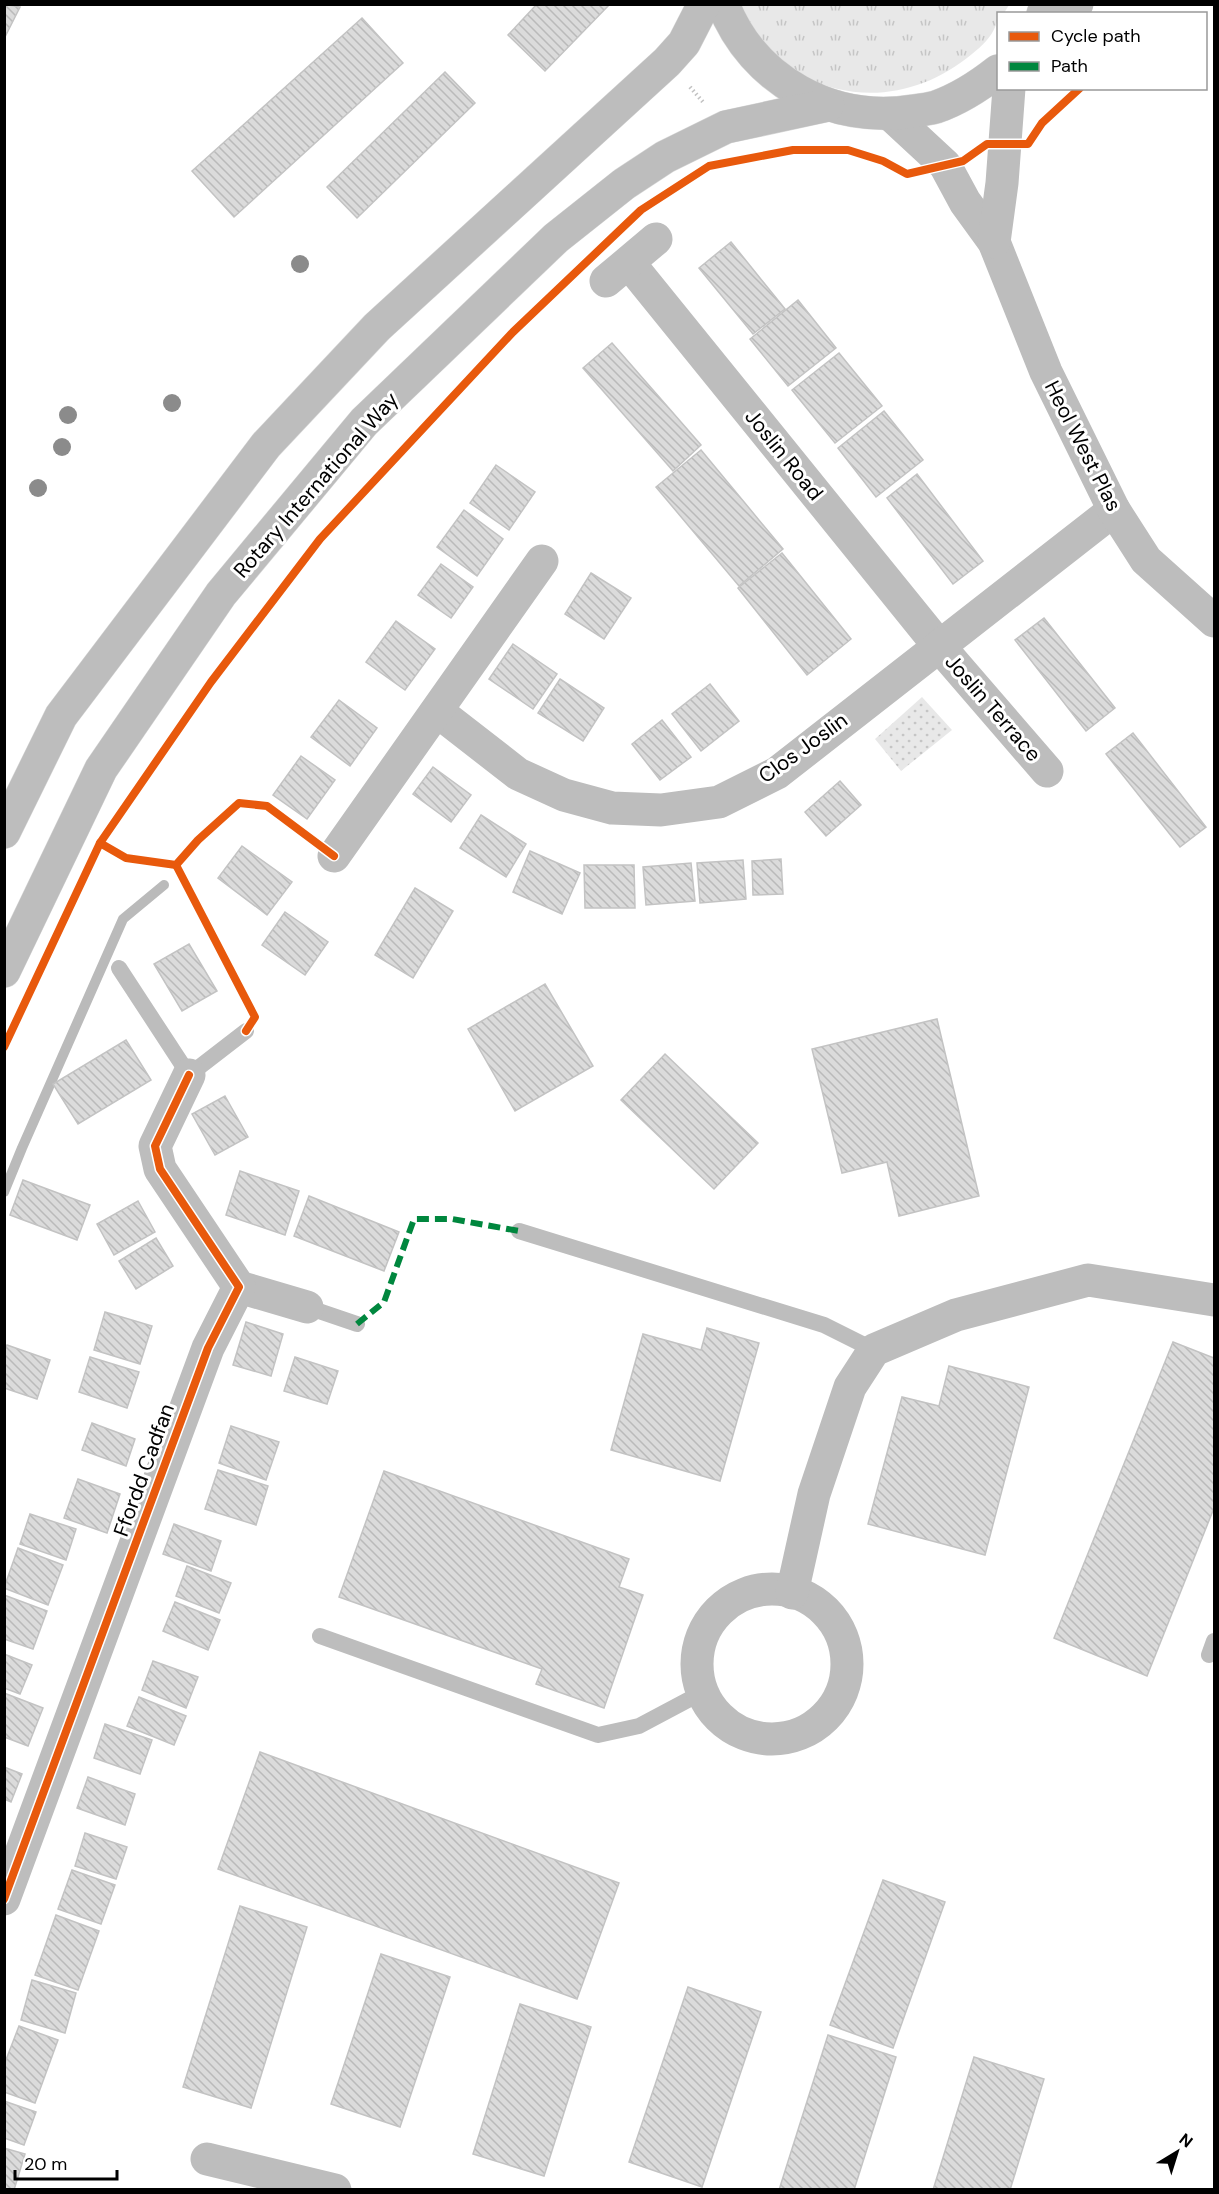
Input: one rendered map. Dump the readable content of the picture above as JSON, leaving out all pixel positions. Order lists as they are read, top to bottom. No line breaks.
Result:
{"streets":{"street":["Heol West Plas","Joslin Road","Rotary International Way","Joslin Terrace","Clos Joslin","Ffordd Cadfan"]},"crossings":[["Joslin Road","Joslin Terrace"],["Joslin Road","Clos Joslin"],["Joslin Terrace","Clos Joslin"]],"legend":["Cycle path","Path"],"scale_bar":"20 m","north":"top right"}
